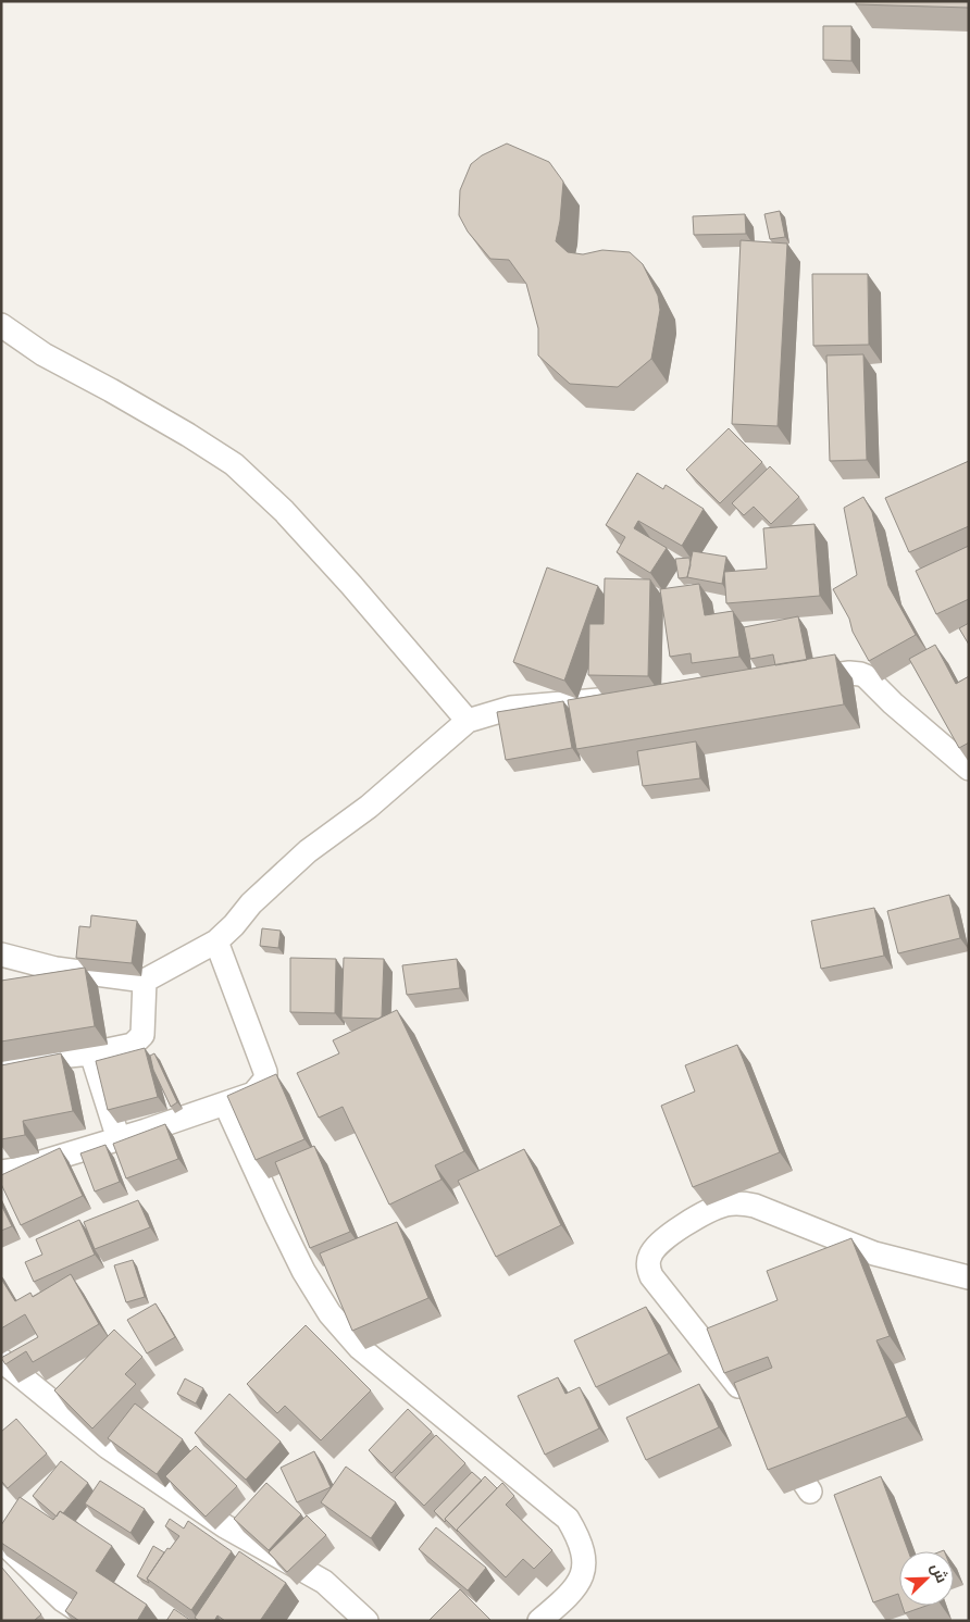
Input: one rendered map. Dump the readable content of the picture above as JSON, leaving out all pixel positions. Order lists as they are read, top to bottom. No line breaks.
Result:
{"north":"top right"}
